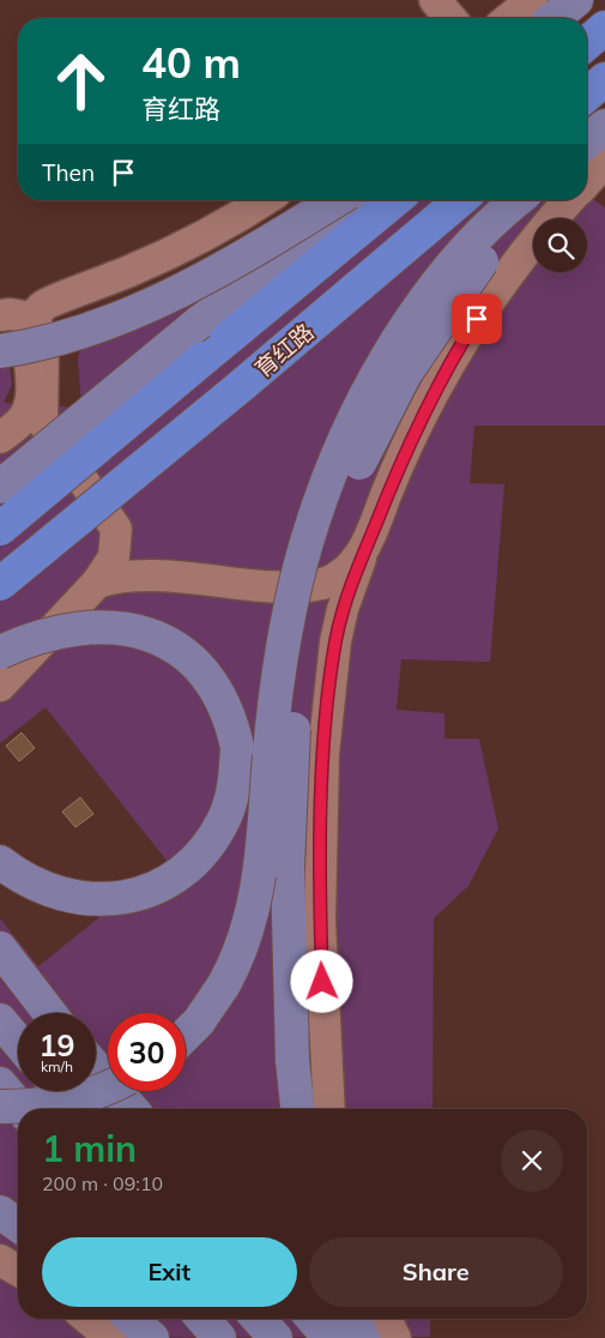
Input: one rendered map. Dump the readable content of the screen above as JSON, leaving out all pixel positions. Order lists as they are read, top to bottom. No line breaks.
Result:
{"streets":{"highway":["育红路"]},"page":{"turn":["40 m","育红路"],"then":"Then","speed":"19 km/h","limit":"30","heading":["1 min","200 m · 09:10"],"buttons":["Exit","Share"]}}
